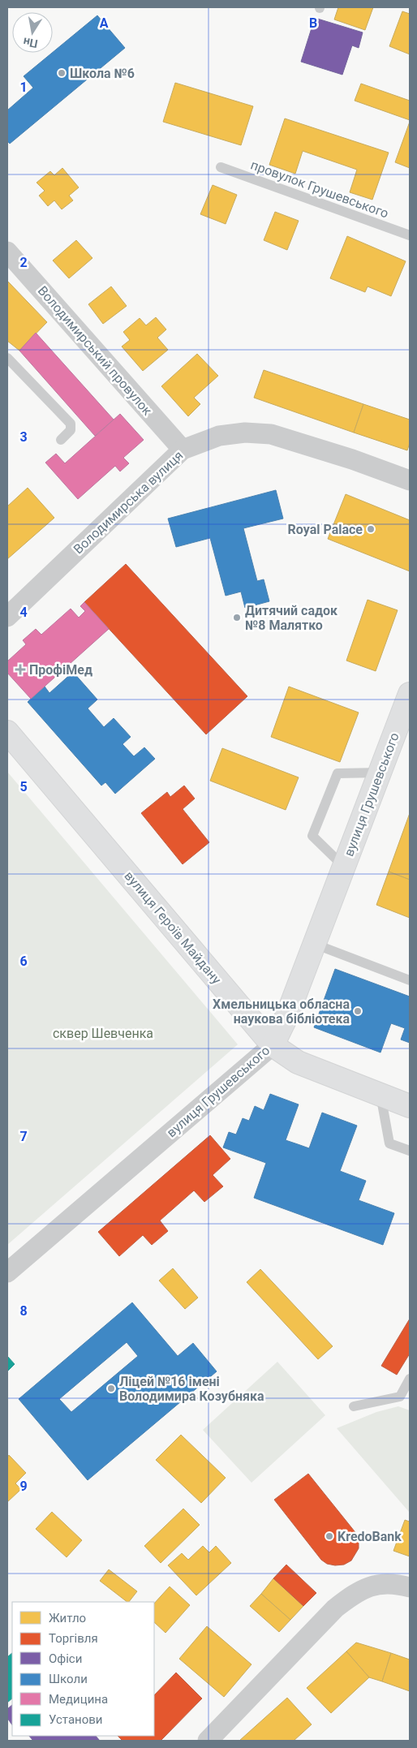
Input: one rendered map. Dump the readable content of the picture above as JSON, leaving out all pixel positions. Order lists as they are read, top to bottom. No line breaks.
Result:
{"streets":{"street":["Володимирський провулок","Володимирська вулиця","вулиця Грушевського","вулиця Героїв Майдану"],"lane":["провулок Грушевського"]},"crossings":[["Володимирський провулок","Володимирська вулиця"],["вулиця Грушевського","вулиця Героїв Майдану"]],"parks":["сквер Шевченка"],"places":{"other":["Школа №6","Royal Palace","Дитячий садок №8 Малятко","Хмельницька обласна наукова бібліотека","Ліцей №16 імені Володимира Козубняка","KredoBank"],"health":["ПрофіМед"]},"legend":["Житло","Торгівля","Офіси","Школи","Медицина","Установи"],"north":"bottom","grid":{"columns":["A","B"],"rows":["1","2","3","4","5","6","7","8","9"]}}
